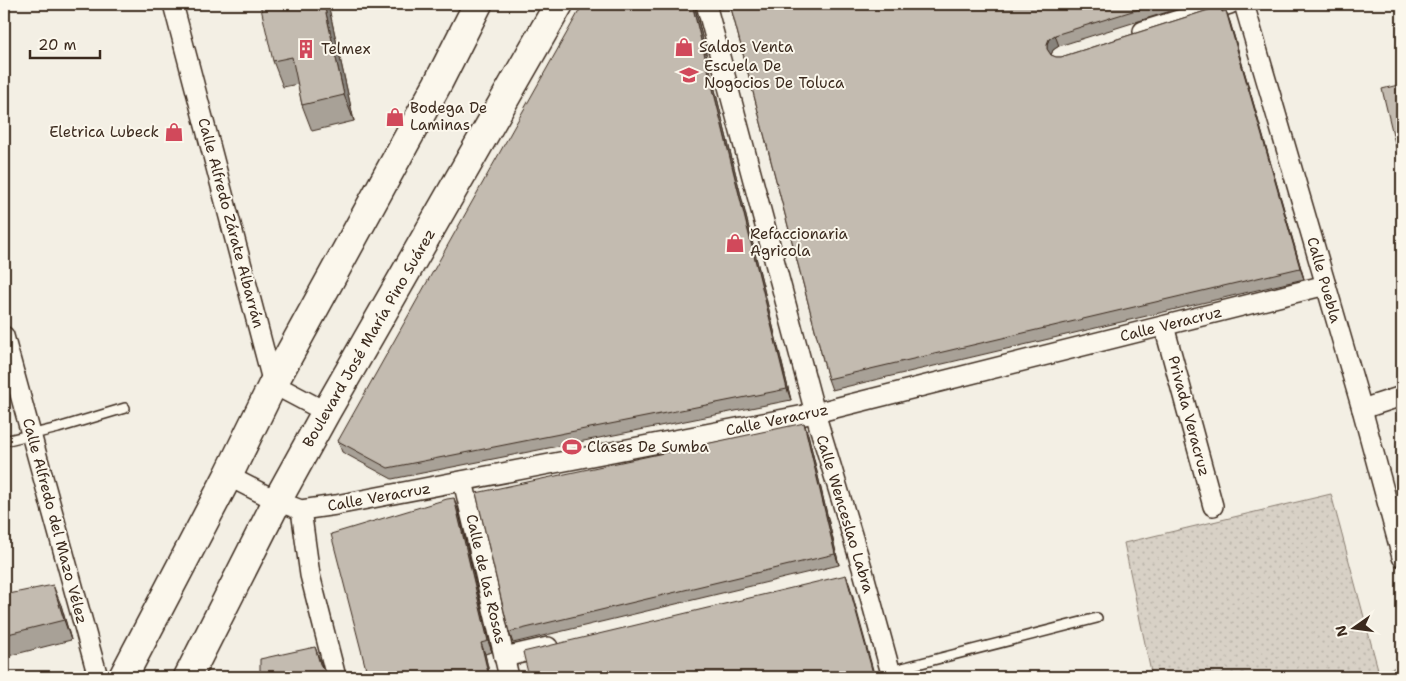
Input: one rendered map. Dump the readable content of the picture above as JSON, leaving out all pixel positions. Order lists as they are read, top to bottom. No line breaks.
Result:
{"streets":{"highway":["Boulevard José María Pino Suárez"],"street":["Calle Alfredo Zárate Albarrán","Calle Puebla","Calle Veracruz","Privada Veracruz","Calle Wenceslao Labra","Calle Alfredo del Mazo Vélez","Calle de las Rosas"]},"crossings":[["Calle Puebla","Calle Veracruz"],["Calle Veracruz","Boulevard José María Pino Suárez"],["Calle Veracruz","Privada Veracruz"],["Calle Veracruz","Calle Wenceslao Labra"],["Calle Veracruz","Calle de las Rosas"]],"places":{"shop":["Saldos Venta","Bodega De Laminas","Eletrica Lubeck","Refaccionaria Agricola"],"building":["Telmex"],"school or university":["Escuela De Nogocios De Toluca"],"sports":["Clases De Sumba"]},"scale_bar":"20 m","north":"left"}
